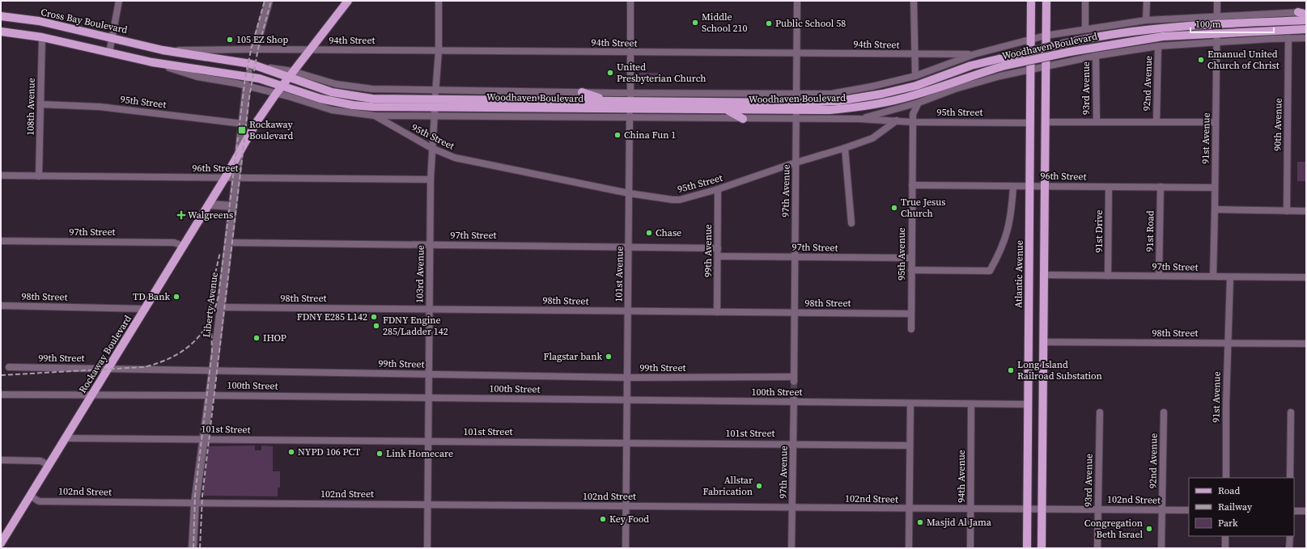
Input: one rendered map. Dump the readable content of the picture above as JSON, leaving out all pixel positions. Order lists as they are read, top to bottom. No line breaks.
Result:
{"streets":{"main road":["Cross Bay Boulevard","Woodhaven Boulevard","Atlantic Avenue","Rockaway Boulevard"],"street":["94th Street","92nd Avenue","93rd Avenue","95th Street","108th Avenue","90th Avenue","91st Avenue","96th Street","97th Avenue","91st Drive","91st Road","97th Street","99th Avenue","95th Avenue","103rd Avenue","101st Avenue","98th Street","Liberty Avenue","99th Street","100th Street","101st Street","94th Avenue","102nd Street"]},"crossings":[["Cross Bay Boulevard","94th Street"],["Cross Bay Boulevard","Woodhaven Boulevard"],["Cross Bay Boulevard","Liberty Avenue"],["Cross Bay Boulevard","Rockaway Boulevard"],["94th Street","Woodhaven Boulevard"],["94th Street","97th Avenue"],["94th Street","103rd Avenue"],["94th Street","101st Avenue"],["94th Street","Rockaway Boulevard"],["Woodhaven Boulevard","92nd Avenue"],["Woodhaven Boulevard","93rd Avenue"],["Woodhaven Boulevard","95th Street"],["Woodhaven Boulevard","90th Avenue"],["Woodhaven Boulevard","91st Avenue"],["Woodhaven Boulevard","97th Avenue"],["Woodhaven Boulevard","95th Avenue"],["Woodhaven Boulevard","103rd Avenue"],["Woodhaven Boulevard","101st Avenue"],["Woodhaven Boulevard","Atlantic Avenue"],["Woodhaven Boulevard","Rockaway Boulevard"],["92nd Avenue","102nd Street"],["93rd Avenue","102nd Street"],["95th Street","108th Avenue"],["95th Street","97th Avenue"],["95th Street","99th Avenue"],["95th Street","95th Avenue"],["95th Street","103rd Avenue"],["95th Street","101st Avenue"],["95th Street","Atlantic Avenue"],["95th Street","Liberty Avenue"],["108th Avenue","96th Street"],["91st Avenue","96th Street"],["91st Avenue","97th Street"],["91st Avenue","98th Street"],["96th Street","91st Drive"],["96th Street","91st Road"],["96th Street","95th Avenue"],["96th Street","103rd Avenue"],["96th Street","Atlantic Avenue"],["96th Street","Liberty Avenue"],["96th Street","Rockaway Boulevard"],["97th Avenue","97th Street"],["97th Avenue","98th Street"],["97th Avenue","99th Street"],["97th Avenue","100th Street"],["97th Avenue","101st Street"],["97th Avenue","102nd Street"],["91st Drive","97th Street"],["91st Road","97th Street"],["97th Street","99th Avenue"],["97th Street","95th Avenue"],["97th Street","103rd Avenue"],["97th Street","101st Avenue"],["97th Street","Liberty Avenue"],["97th Street","Rockaway Boulevard"],["99th Avenue","98th Street"],["95th Avenue","Atlantic Avenue"],["95th Avenue","98th Street"],["103rd Avenue","98th Street"],["103rd Avenue","99th Street"],["103rd Avenue","100th Street"],["103rd Avenue","101st Street"],["103rd Avenue","102nd Street"],["101st Avenue","98th Street"],["101st Avenue","99th Street"],["101st Avenue","100th Street"],["101st Avenue","101st Street"],["101st Avenue","102nd Street"],["Atlantic Avenue","100th Street"],["Atlantic Avenue","102nd Street"],["98th Street","Liberty Avenue"],["98th Street","Rockaway Boulevard"],["Liberty Avenue","Rockaway Boulevard"],["Liberty Avenue","99th Street"],["Liberty Avenue","100th Street"],["Liberty Avenue","101st Street"],["Liberty Avenue","102nd Street"],["Rockaway Boulevard","99th Street"],["Rockaway Boulevard","100th Street"],["Rockaway Boulevard","101st Street"],["Rockaway Boulevard","102nd Street"],["100th Street","94th Avenue"],["94th Avenue","102nd Street"]],"places":{"other":["Middle School 210","Public School 58","105 EZ Shop","Emanuel United Church of Christ","United Presbyterian Church","China Fun 1","True Jesus Church","Chase","TD Bank","FDNY E285 L142","FDNY Engine 285/Ladder 142","IHOP","Flagstar bank","Long Island Railroad Substation","NYPD 106 PCT","Link Homecare","Allstar Fabrication","Key Food","Masjid Al Jama","Congregation Beth Israel"],"transit":["Rockaway Boulevard"],"health":["Walgreens"]},"legend":["Road","Railway","Park"],"scale_bar":"100 m"}
